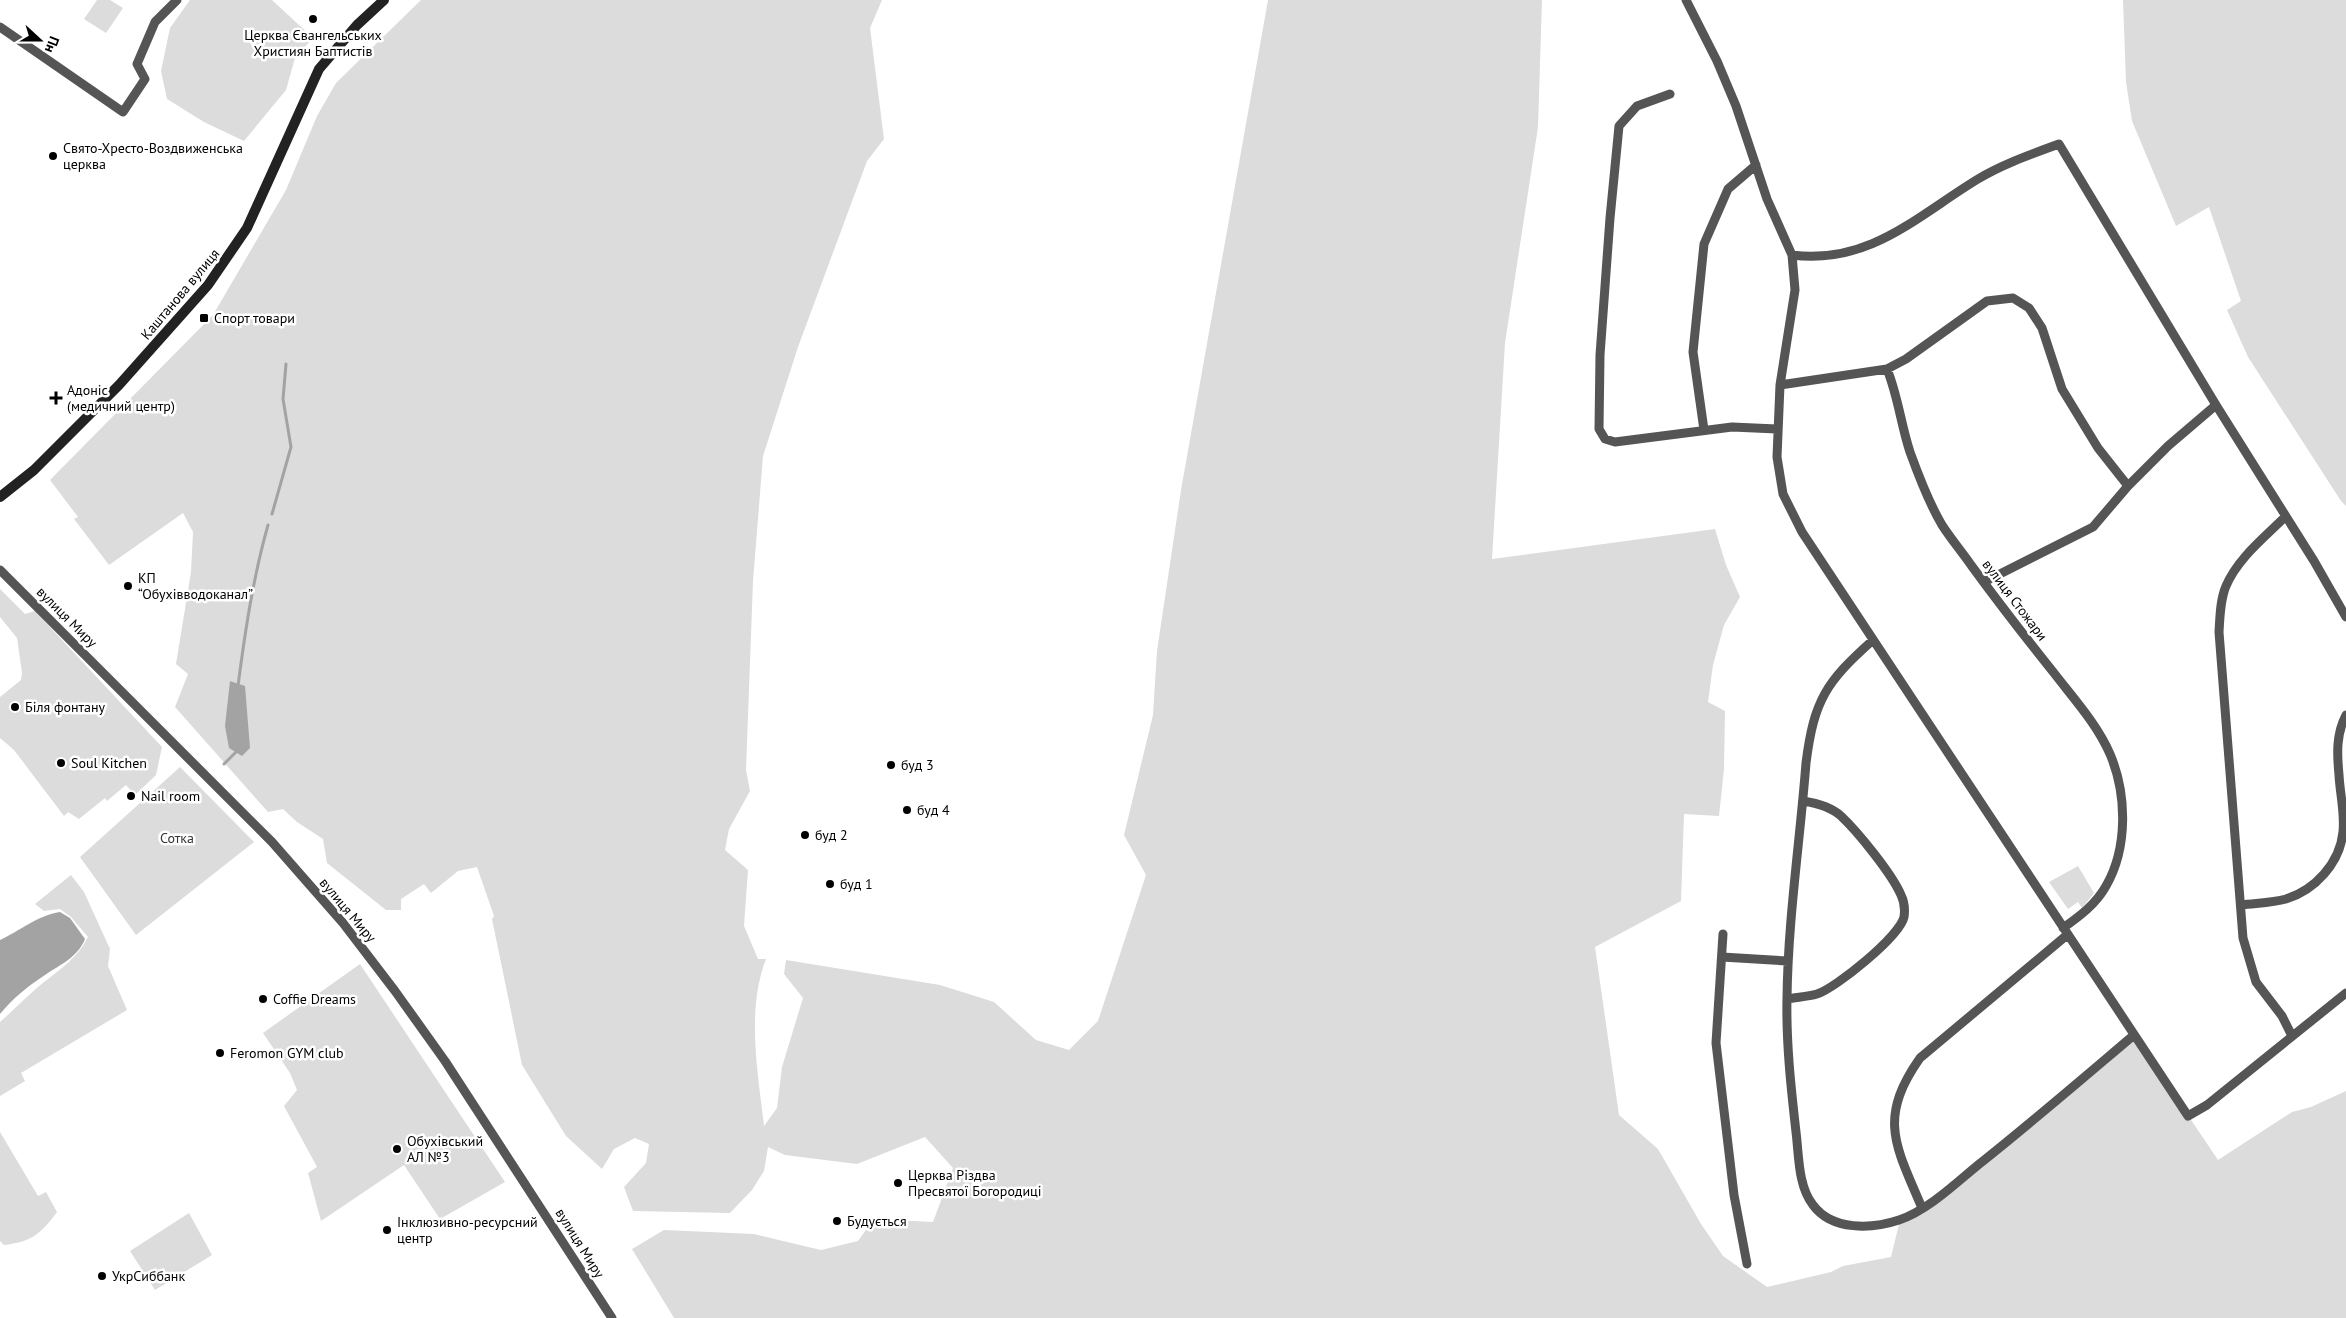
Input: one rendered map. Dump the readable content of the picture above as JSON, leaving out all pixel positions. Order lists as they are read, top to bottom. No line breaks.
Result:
{"streets":{"main road":["Каштанова вулиця"],"street":["вулиця Стожари","вулиця Миру"]},"parks":["Сотка"],"places":{"other":["Церква Євангельських Християн Баптистів","Свято-Хресто-Воздвиженська церква","КП “Обухівводоканал”","Біля фонтану","Soul Kitchen","буд 3","Nail room","буд 4","буд 2","буд 1","Coffie Dreams","Feromon GYM club","Обухівський АЛ №3","Церква Різдва Пресвятої Богородиці","Будується","Інклюзивно-ресурсний центр","УкрСиббанк"],"transit":["Спорт товари"],"health":["Адоніс (медичний центр)"]},"north":"right"}
